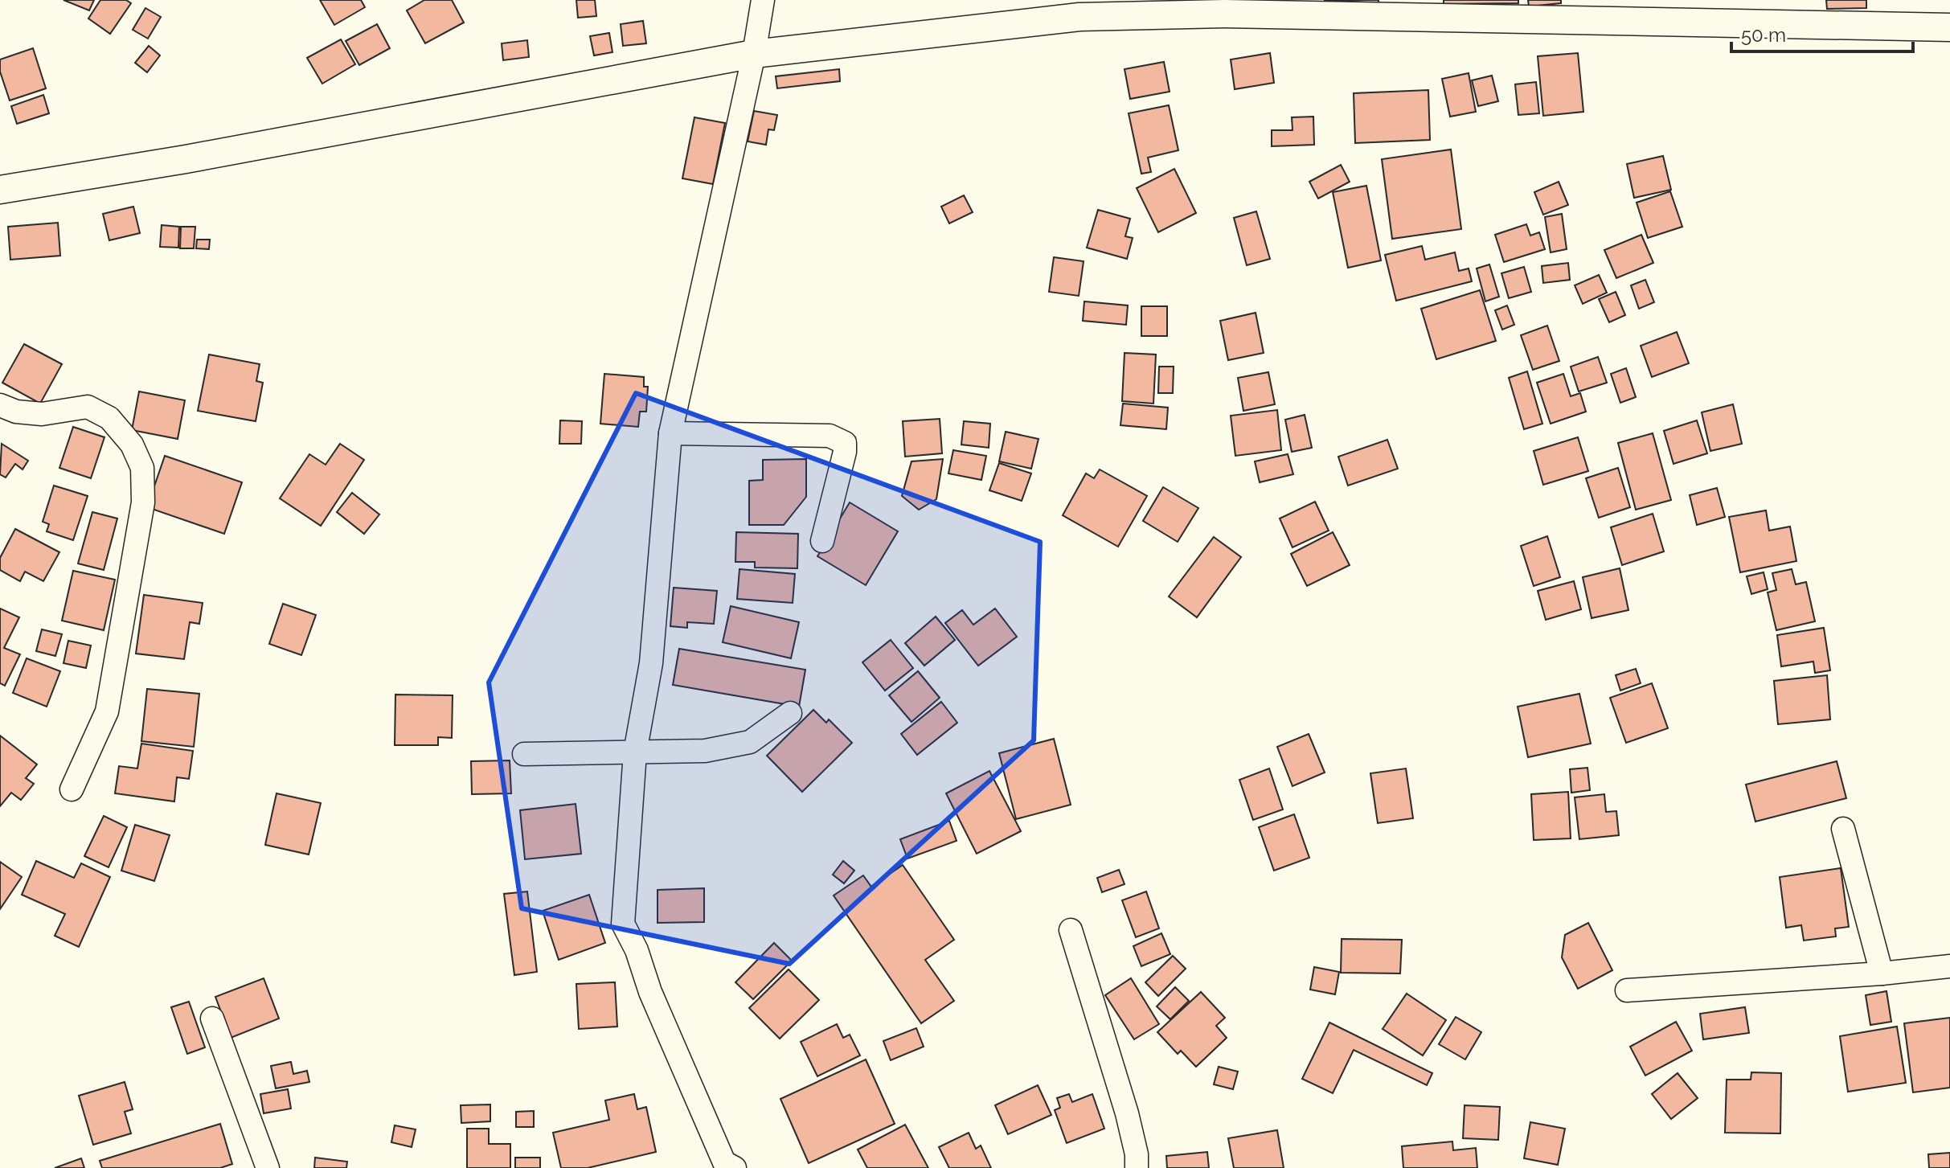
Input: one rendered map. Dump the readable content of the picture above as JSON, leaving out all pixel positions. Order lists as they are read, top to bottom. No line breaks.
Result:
{"scale_bar":"50 m"}
